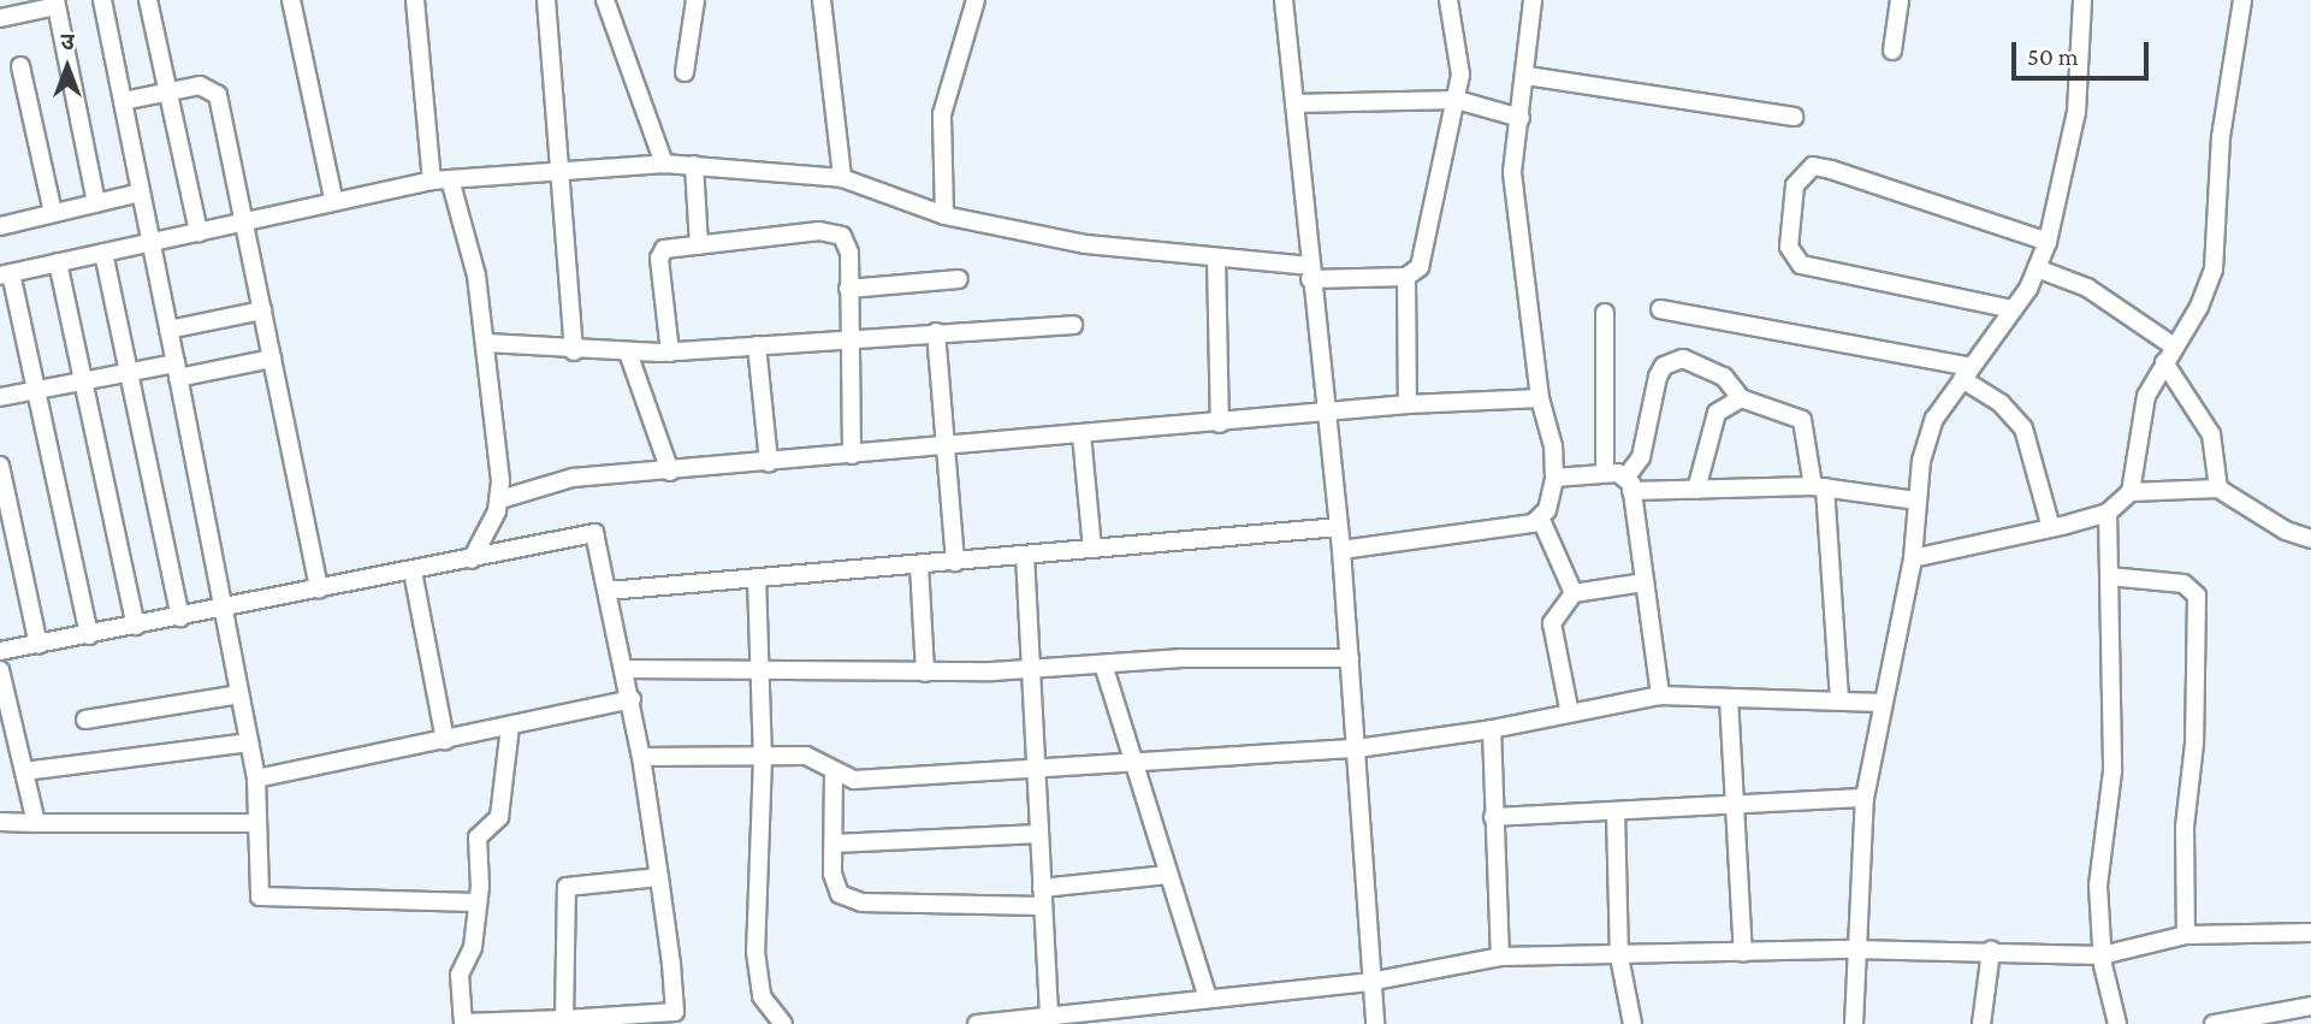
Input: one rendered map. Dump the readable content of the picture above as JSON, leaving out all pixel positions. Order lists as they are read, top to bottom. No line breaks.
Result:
{"scale_bar":"50 m","north":"top"}
